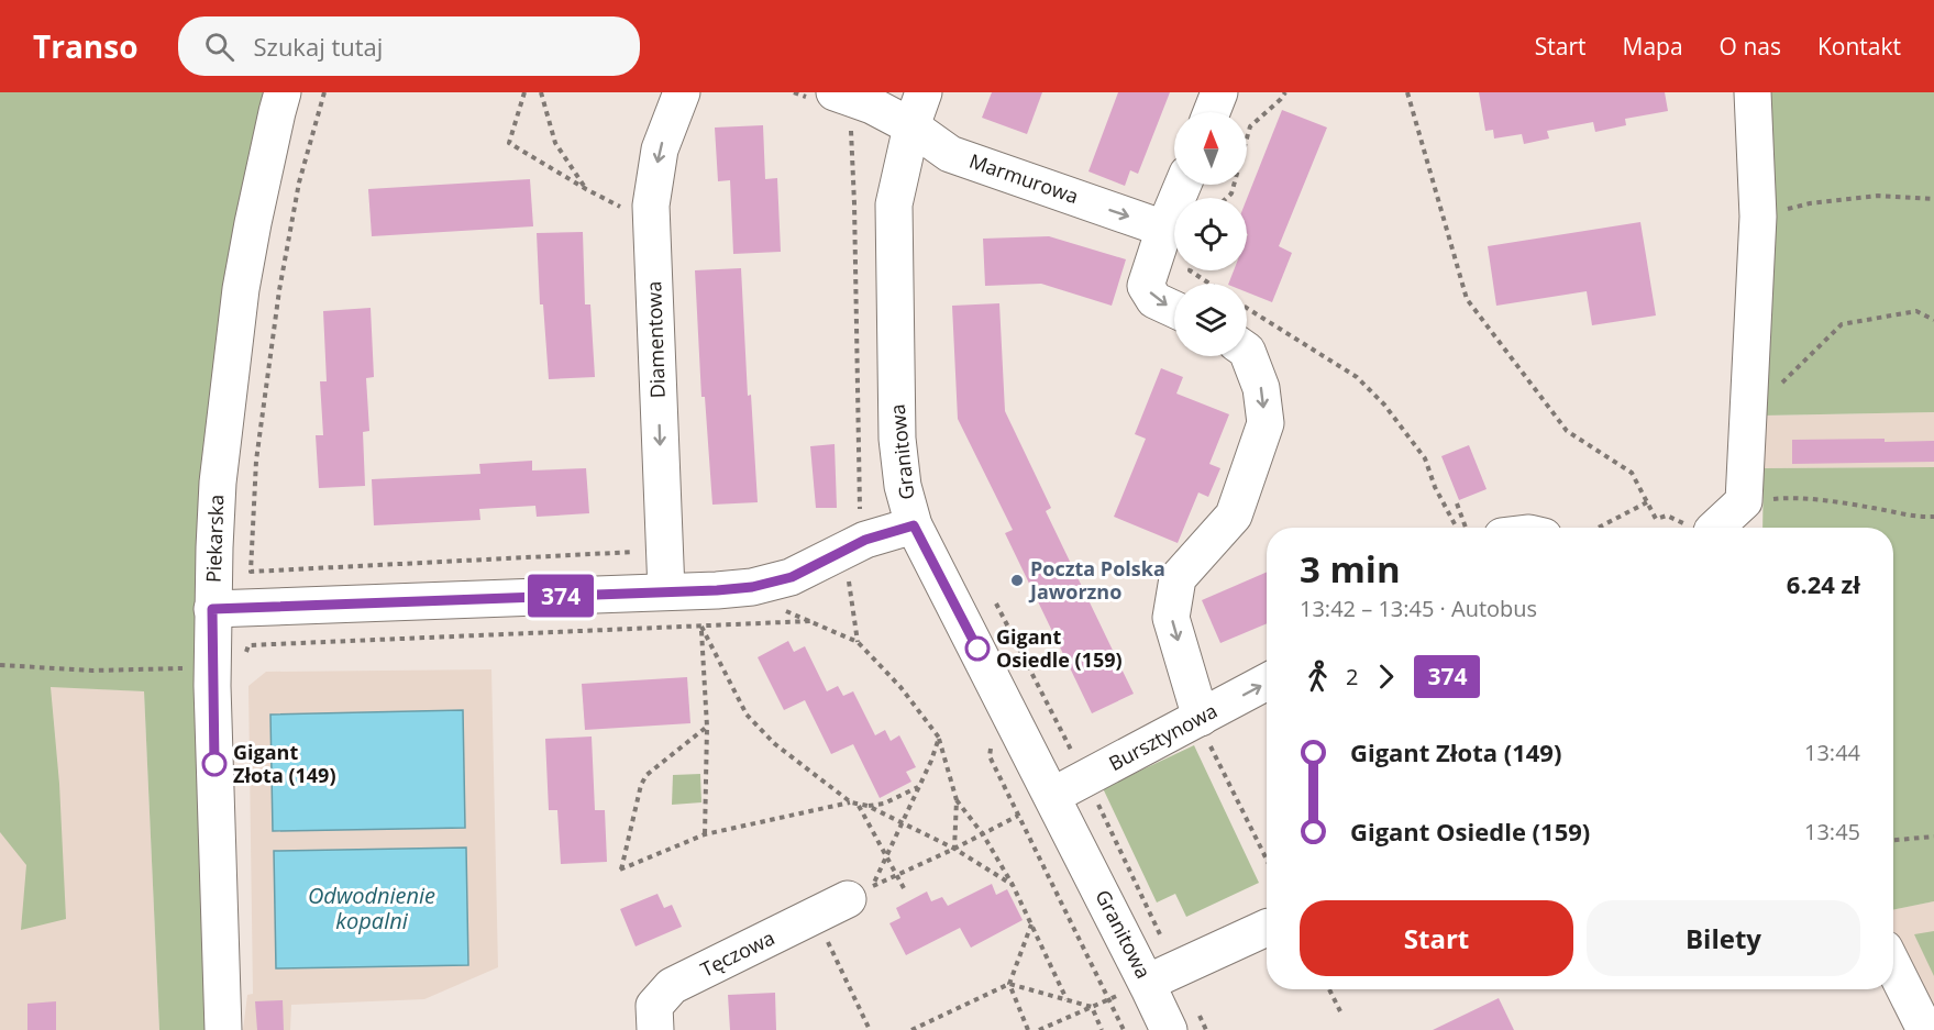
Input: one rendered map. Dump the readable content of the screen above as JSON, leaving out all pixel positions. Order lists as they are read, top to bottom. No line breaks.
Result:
{"streets":{"street":["Marmurowa","Diamentowa","Granitowa","Piekarska","Bursztynowa","Tęczowa"]},"crossings":[["Marmurowa","Granitowa"],["Granitowa","Bursztynowa"]],"one_way":["Marmurowa","Diamentowa"],"water":["Odwodnienie kopalni"],"places":["Poczta Polska Jaworzno","Gigant Osiedle (159)","Gigant Złota (149)"],"lines":["bus line 374"],"north":"top","page":{"header":"Transo","search":"Szukaj tutaj","nav":["Start","Mapa","O nas","Kontakt"],"on_map":"374","heading":["3 min","13:42 – 13:45 · Autobus","6.24 zł"],"legs":["2","374"],"list":[{"name":"Gigant Złota (149)","value":"13:44"},{"name":"Gigant Osiedle (159)","value":"13:45"}],"buttons":["Start","Bilety"]}}
